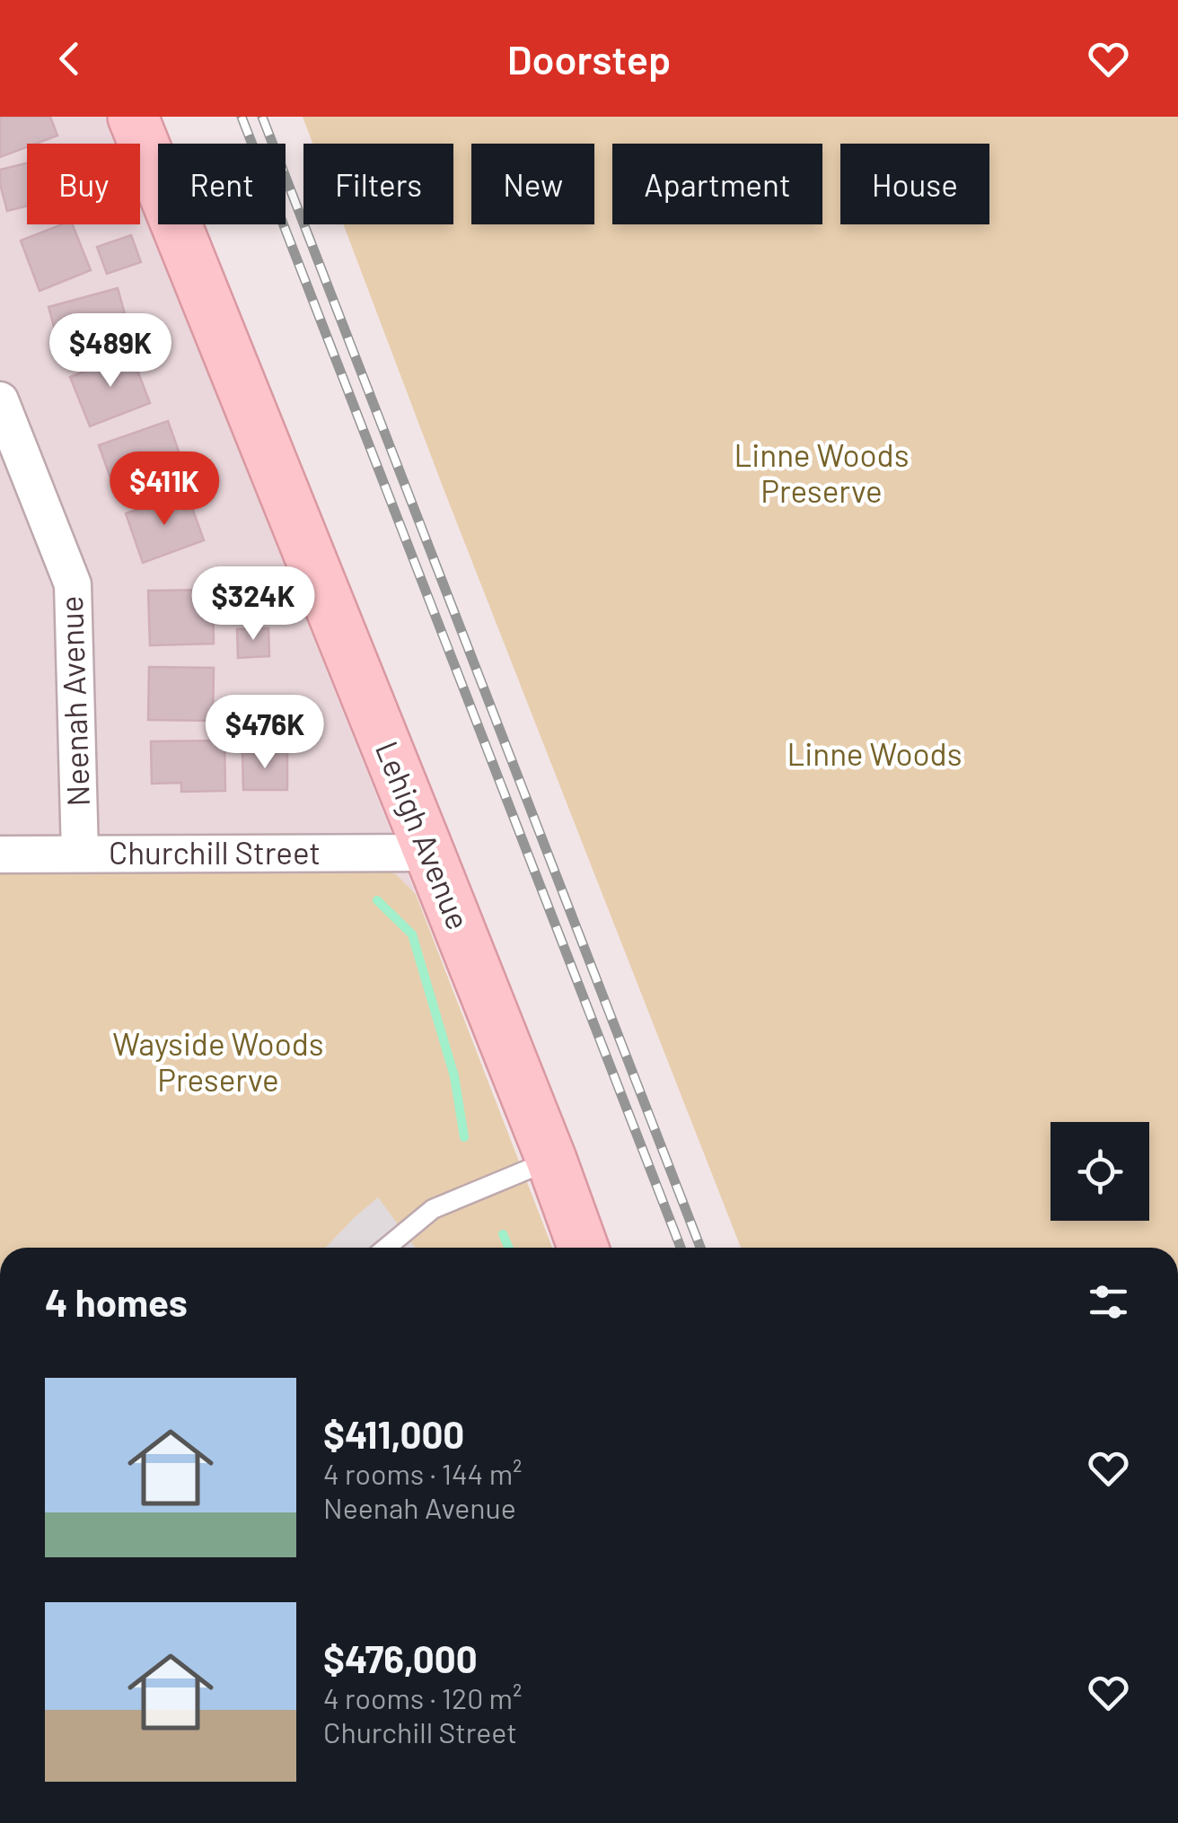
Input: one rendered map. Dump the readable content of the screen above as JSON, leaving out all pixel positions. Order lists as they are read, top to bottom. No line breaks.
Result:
{"streets":{"street":["Neenah Avenue","Lehigh Avenue","Churchill Street"]},"crossings":[["Neenah Avenue","Churchill Street"],["Lehigh Avenue","Churchill Street"]],"parks":["Linne Woods Preserve","Linne Woods","Wayside Woods Preserve"],"page":{"header":"Doorstep","chip":["Buy","Rent","Filters","New","Apartment","House"],"price":["$489K","$411K","$324K","$476K"],"heading":"4 homes","list":[{"name":"$411,000","note":"4 rooms · 144 m² · Neenah Avenue"},{"name":"$476,000","note":"4 rooms · 120 m² · Churchill Street"}]}}
